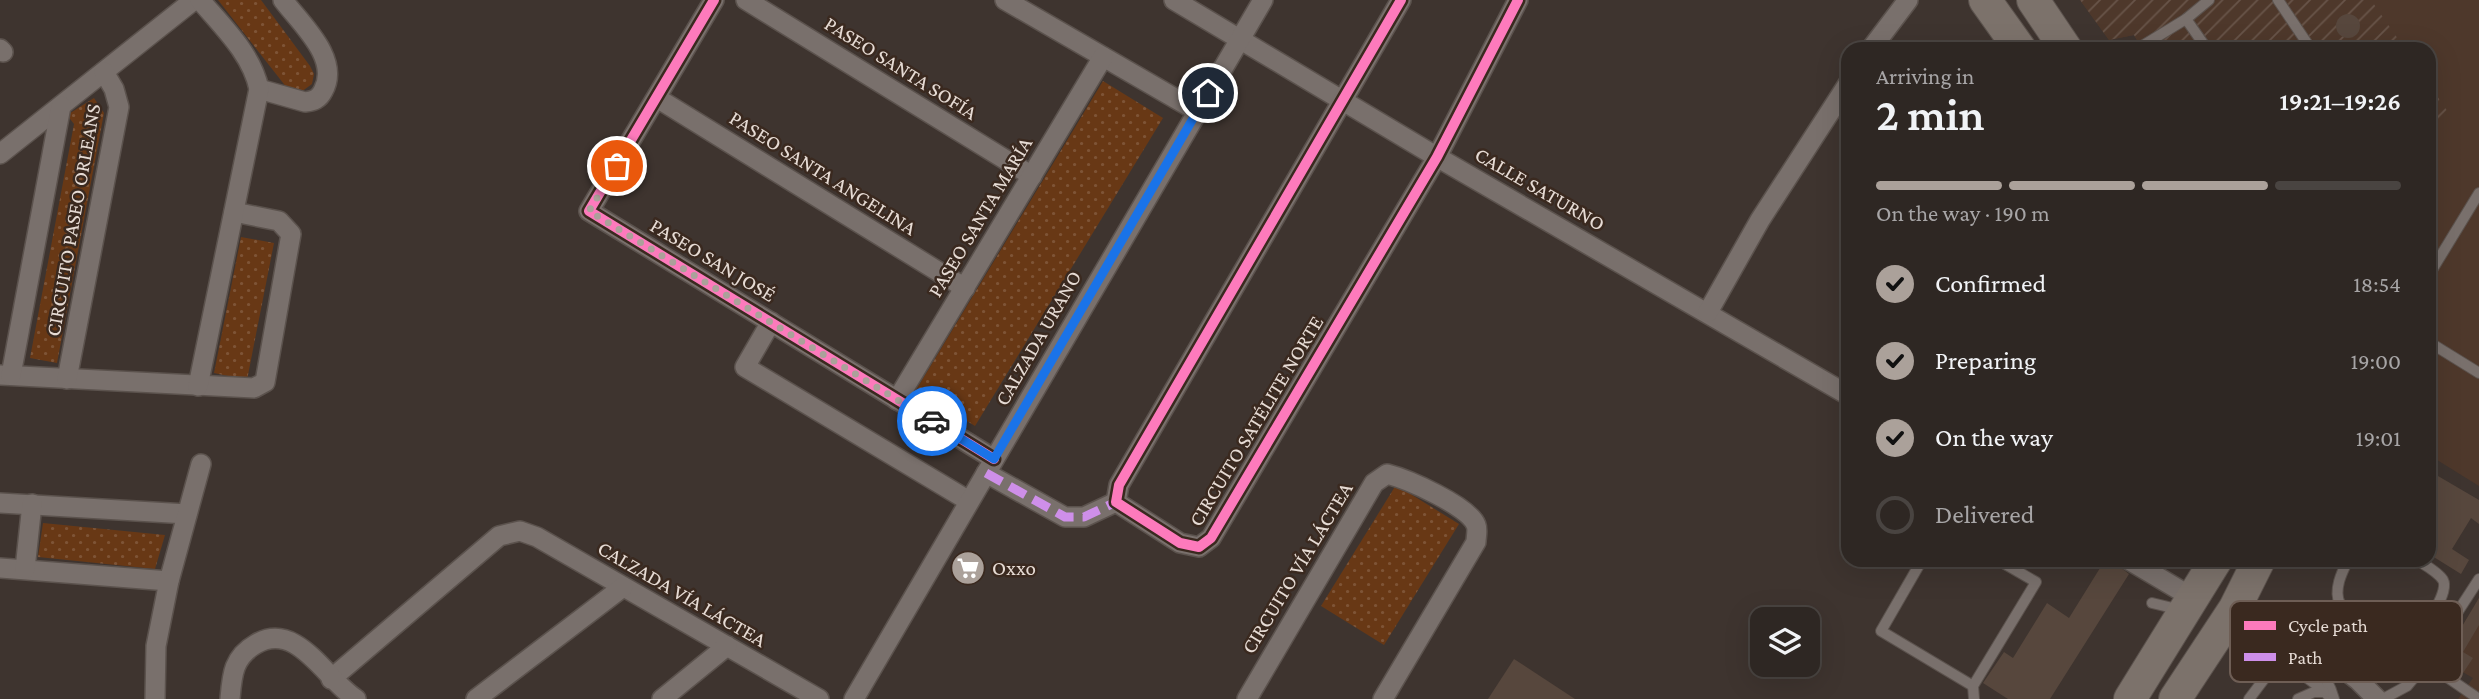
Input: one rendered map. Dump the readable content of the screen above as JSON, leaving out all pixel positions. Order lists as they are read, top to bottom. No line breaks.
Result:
{"streets":{"street":["PASEO SANTA SOFÍA","PASEO SANTA ANGELINA","CALLE SATURNO","PASEO SANTA MARÍA","CIRCUITO PASEO ORLEANS","PASEO SAN JOSÉ","CALZADA URANO","CIRCUITO SATÉLITE NORTE","CIRCUITO VÍA LÁCTEA","CALZADA VÍA LÁCTEA"]},"crossings":[["PASEO SANTA SOFÍA","PASEO SANTA MARÍA"],["PASEO SANTA ANGELINA","PASEO SANTA MARÍA"],["PASEO SANTA ANGELINA","PASEO SAN JOSÉ"],["CALLE SATURNO","CALZADA URANO"],["CALLE SATURNO","CIRCUITO SATÉLITE NORTE"],["PASEO SANTA MARÍA","PASEO SAN JOSÉ"],["PASEO SAN JOSÉ","CALZADA URANO"]],"places":{"supermarket":["Oxxo"]},"legend":["Cycle path","Path"],"page":{"heading":["2 min","Arriving in","19:21–19:26"],"bar":"On the way · 190 m","list":[["Confirmed","18:54"],["Preparing","19:00"],["On the way","19:01"],"Delivered"]}}
